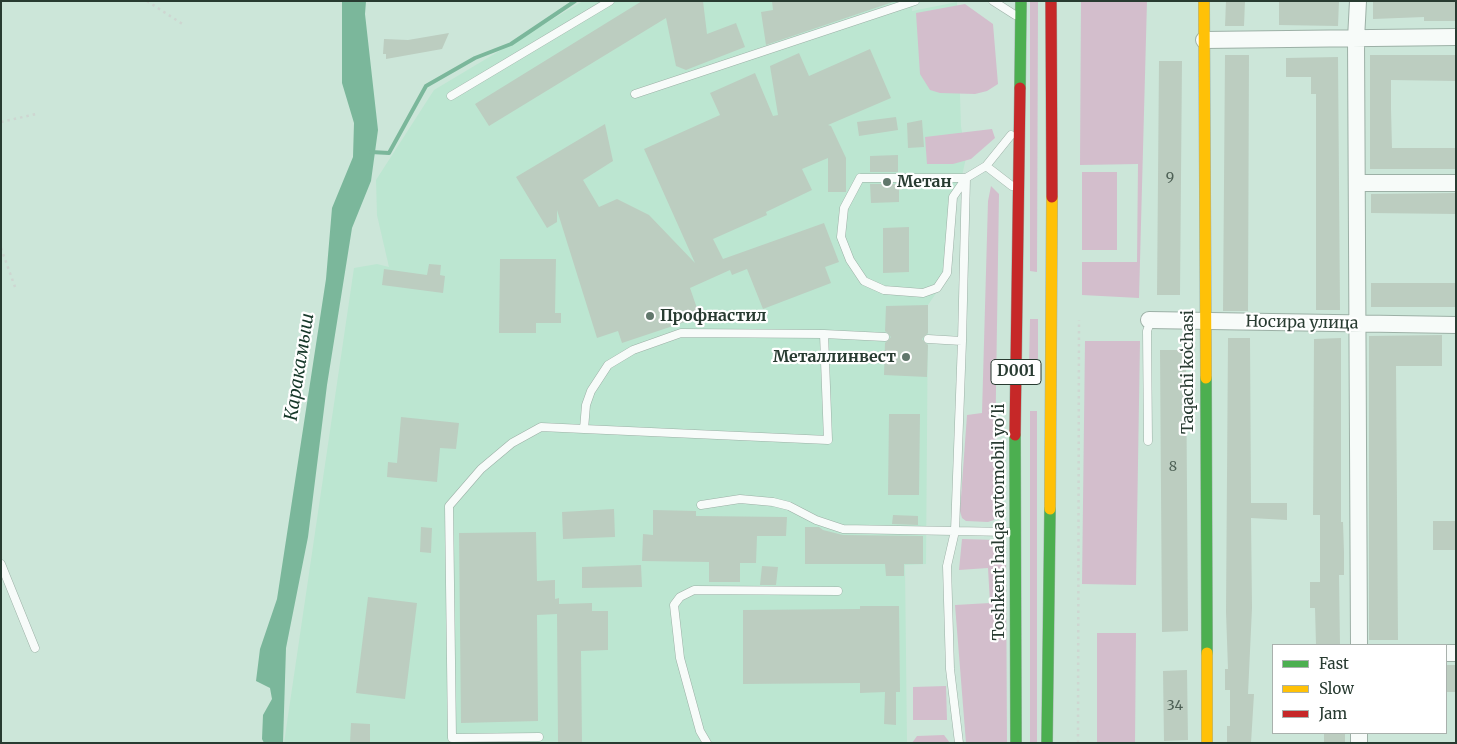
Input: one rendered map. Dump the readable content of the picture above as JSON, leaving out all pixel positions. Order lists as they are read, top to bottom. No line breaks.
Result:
{"streets":{"main road":["D001","Taqachi koʻchasi","Toshkent halqa avtomobil yo'li"],"street":["Носира улица"]},"crossings":[["Носира улица","Taqachi koʻchasi"]],"water":["Каракамыш"],"places":["Метан","Профнастил","Металлинвест"],"house_numbers":["9","8","34"],"legend":["Fast","Slow","Jam"]}
